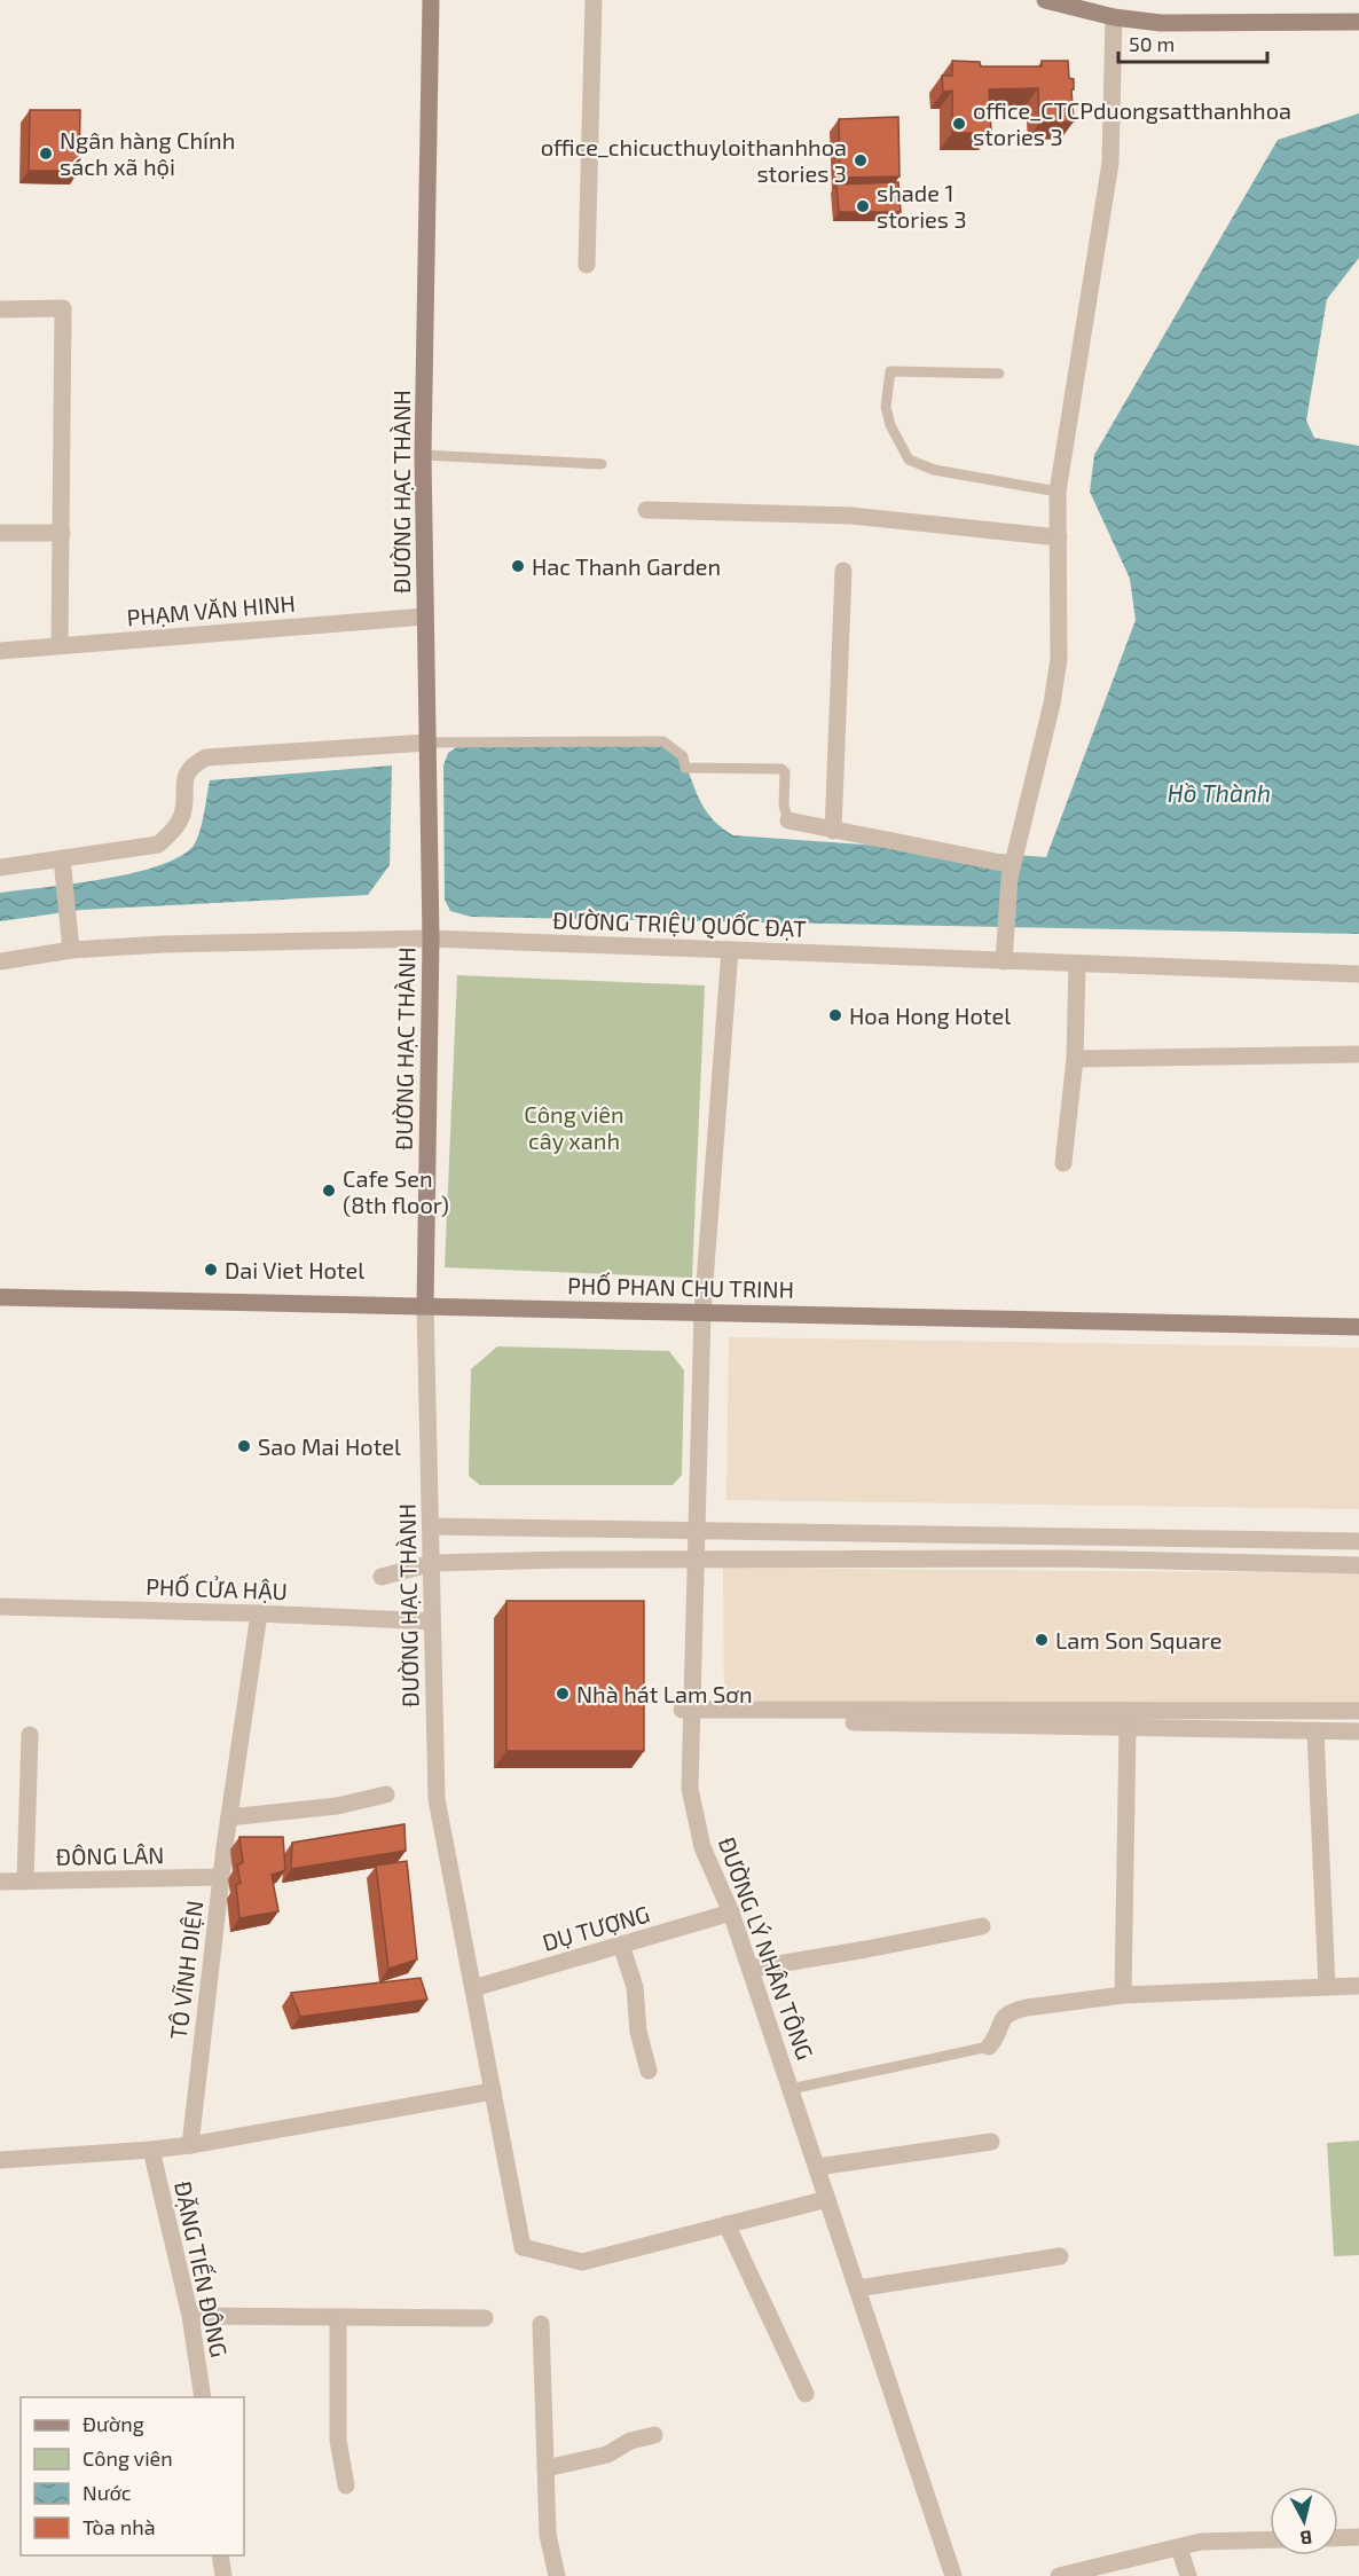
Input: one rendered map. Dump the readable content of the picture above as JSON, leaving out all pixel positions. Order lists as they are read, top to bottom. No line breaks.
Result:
{"streets":{"street":["ĐƯỜNG HẠC THÀNH","PHẠM VĂN HINH","ĐƯỜNG TRIỆU QUỐC ĐẠT","PHỐ PHAN CHU TRINH","PHỐ CỬA HẬU","ĐÔNG LÂN","DỤ TƯỢNG","ĐƯỜNG LÝ NHÂN TÔNG","TÔ VĨNH DIỆN","ĐẶNG TIẾN ĐÔNG"]},"crossings":[["ĐƯỜNG HẠC THÀNH","PHẠM VĂN HINH"],["ĐƯỜNG HẠC THÀNH","ĐƯỜNG TRIỆU QUỐC ĐẠT"],["ĐƯỜNG HẠC THÀNH","PHỐ PHAN CHU TRINH"],["ĐƯỜNG HẠC THÀNH","PHỐ CỬA HẬU"],["ĐƯỜNG HẠC THÀNH","DỤ TƯỢNG"],["ĐƯỜNG TRIỆU QUỐC ĐẠT","ĐƯỜNG LÝ NHÂN TÔNG"],["PHỐ PHAN CHU TRINH","ĐƯỜNG LÝ NHÂN TÔNG"],["PHỐ CỬA HẬU","TÔ VĨNH DIỆN"],["ĐÔNG LÂN","TÔ VĨNH DIỆN"],["DỤ TƯỢNG","ĐƯỜNG LÝ NHÂN TÔNG"]],"water":["Hồ Thành"],"parks":["Công viên cây xanh"],"places":["office_CTCPduongsatthanhhoa stories 3","Ngân hàng Chính sách xã hội","office_chicucthuyloithanhhoa stories 3","shade 1 stories 3","Hac Thanh Garden","Hoa Hong Hotel","Cafe Sen (8th floor)","Dai Viet Hotel","Sao Mai Hotel","Lam Son Square","Nhà hát Lam Sơn"],"legend":["Đường","Công viên","Nước","Tòa nhà"],"scale_bar":"50 m","north":"bottom"}
